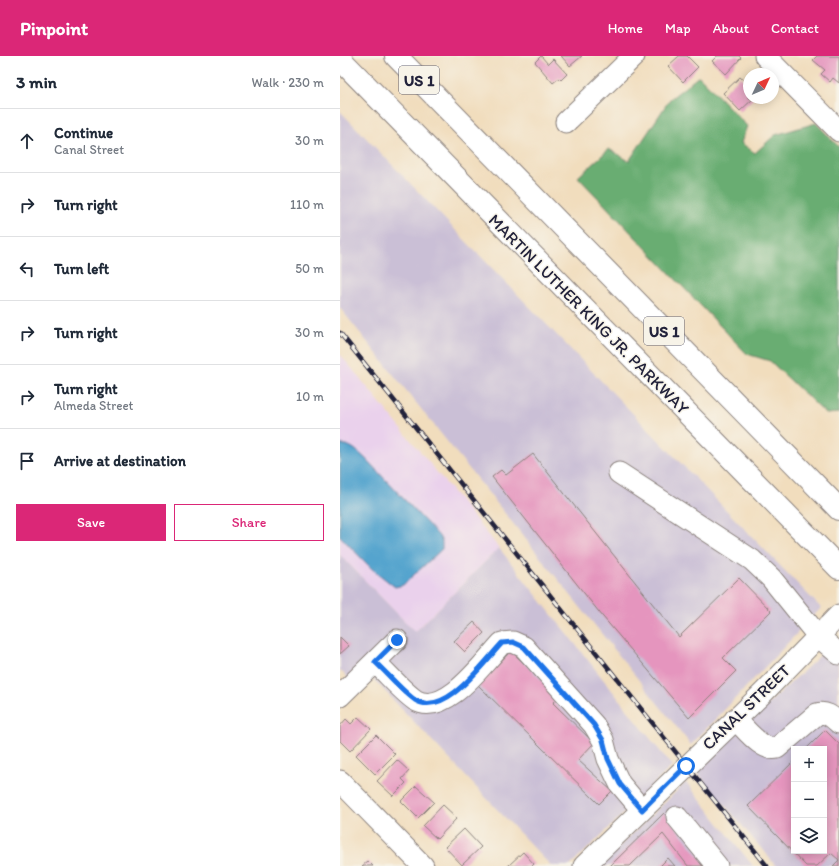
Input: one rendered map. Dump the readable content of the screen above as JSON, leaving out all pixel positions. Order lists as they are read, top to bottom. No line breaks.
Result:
{"streets":{"highway":["US 1","MARTIN LUTHER KING JR. PARKWAY"],"street":["CANAL STREET"]},"north":"top right","page":{"header":"Pinpoint","nav":["Home","Map","About","Contact"],"heading":["3 min","Walk · 230 m"],"list":[["Continue","Canal Street","30 m"],["Turn right","110 m"],["Turn left","50 m"],["Turn right","30 m"],["Turn right","Almeda Street","10 m"],"Arrive at destination"],"buttons":["Save","Share"],"map_buttons":["+","−"]}}
